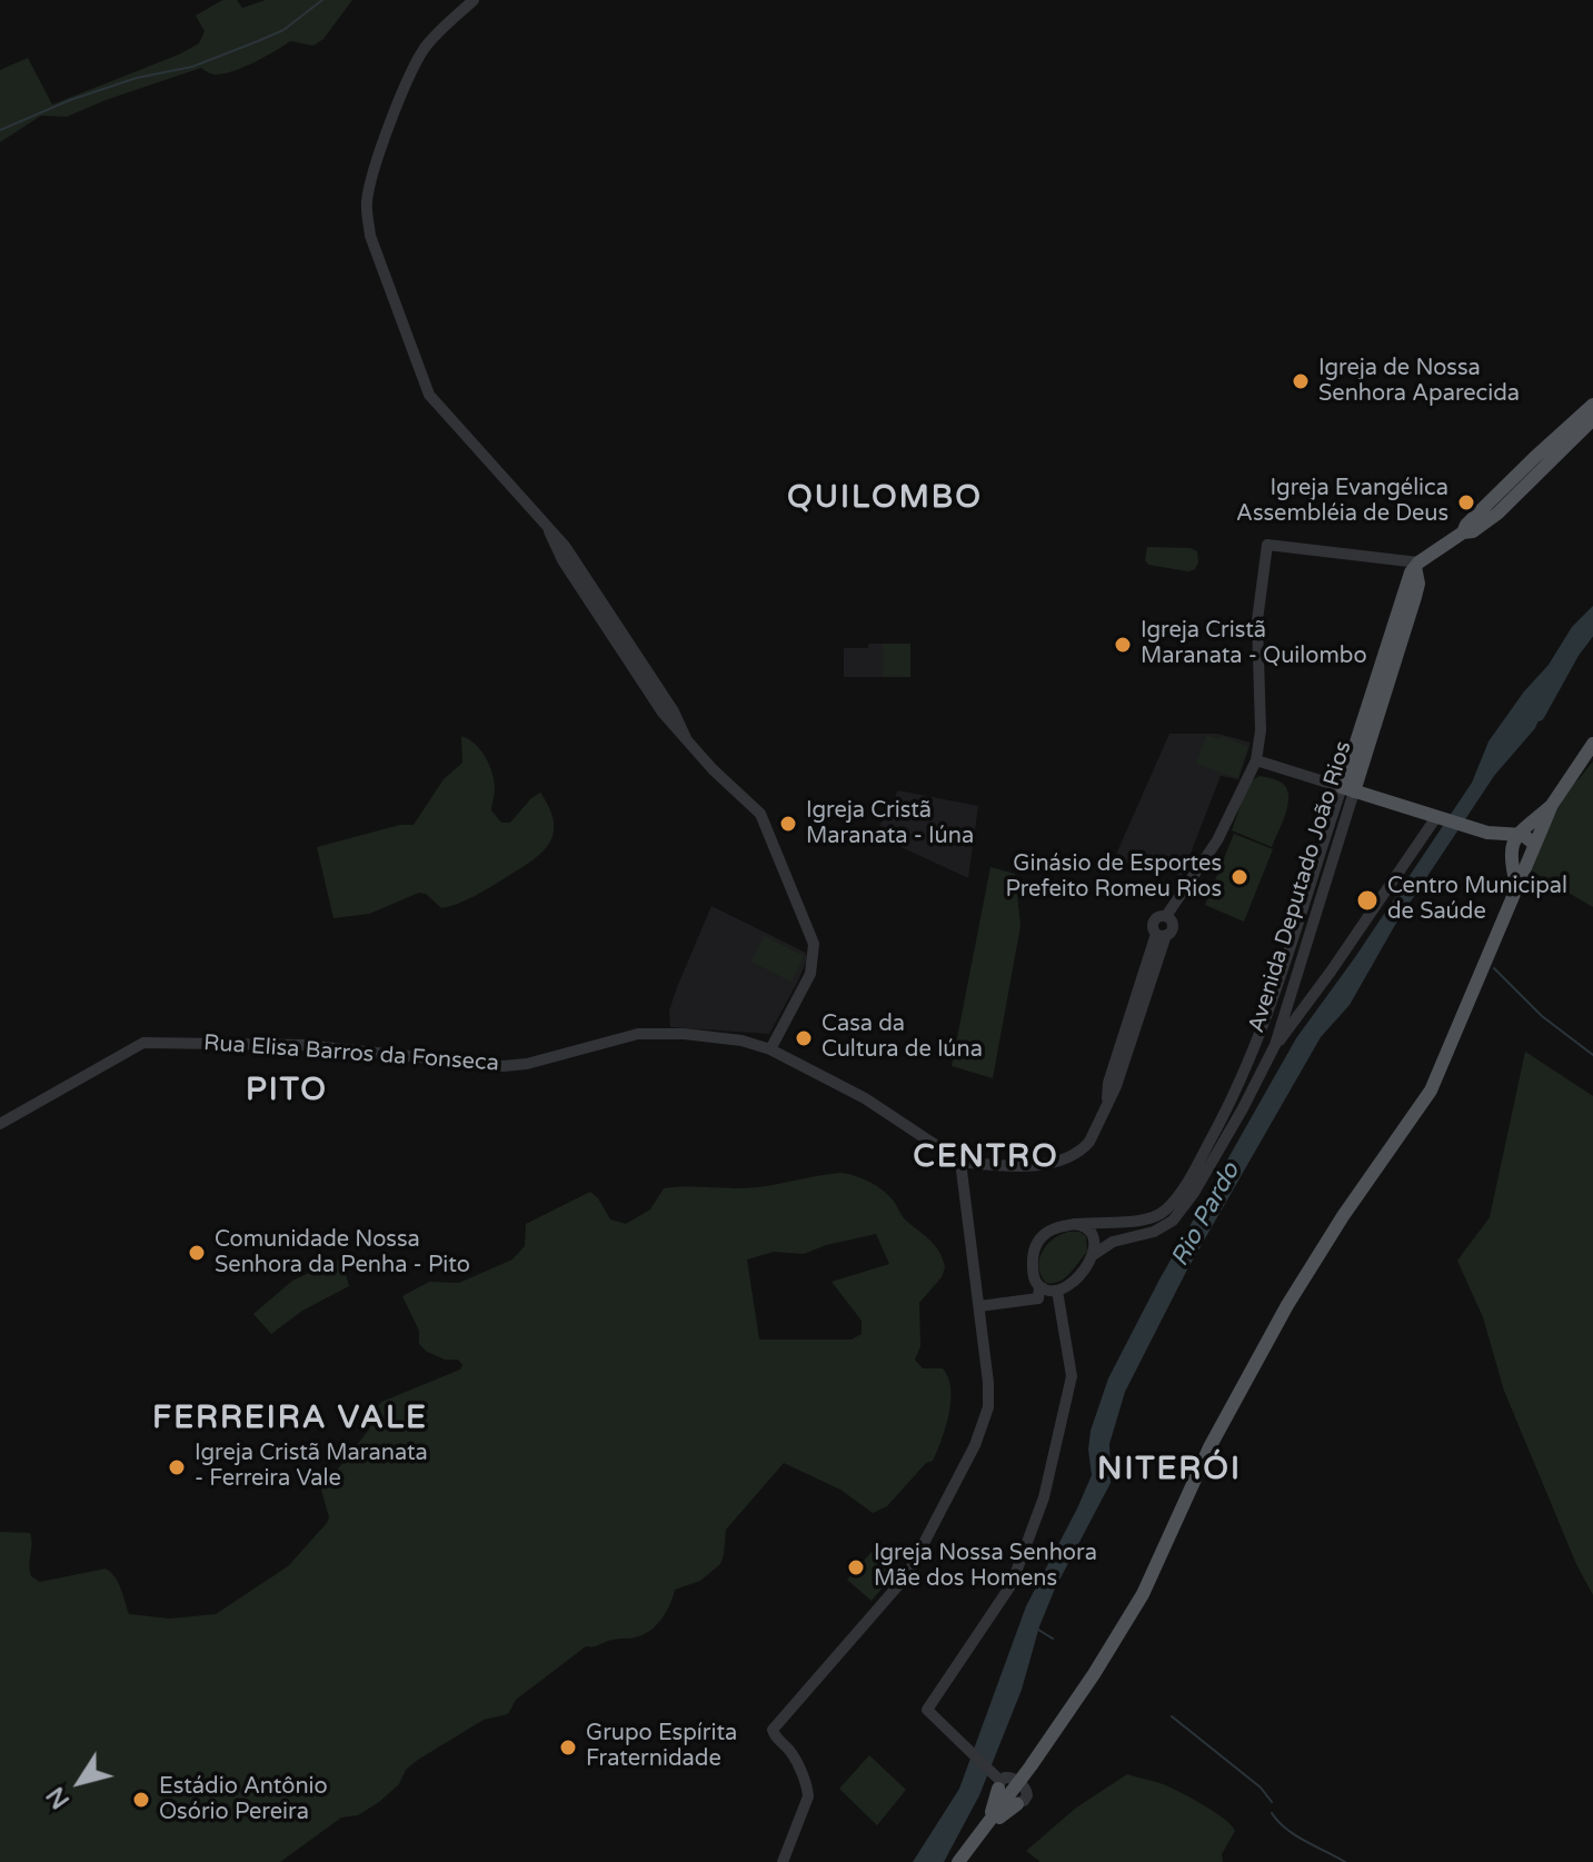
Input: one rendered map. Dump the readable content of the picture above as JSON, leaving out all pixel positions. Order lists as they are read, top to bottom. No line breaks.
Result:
{"streets":{"main road":["Avenida Deputado João Rios"],"street":["Rua Elisa Barros da Fonseca"]},"districts":["QUILOMBO","PITO","CENTRO","FERREIRA VALE","NITERÓI"],"water":["Rio Pardo"],"places":["Igreja de Nossa Senhora Aparecida","Igreja Evangélica Assembléia de Deus","Igreja Cristã Maranata - Quilombo","Igreja Cristã Maranata - Iúna","Ginásio de Esportes Prefeito Romeu Rios","Centro Municipal de Saúde","Casa da Cultura de Iúna","Comunidade Nossa Senhora da Penha - Pito","Igreja Cristã Maranata - Ferreira Vale","Igreja Nossa Senhora Mãe dos Homens","Grupo Espírita Fraternidade","Estádio Antônio Osório Pereira"],"north":"bottom left"}
